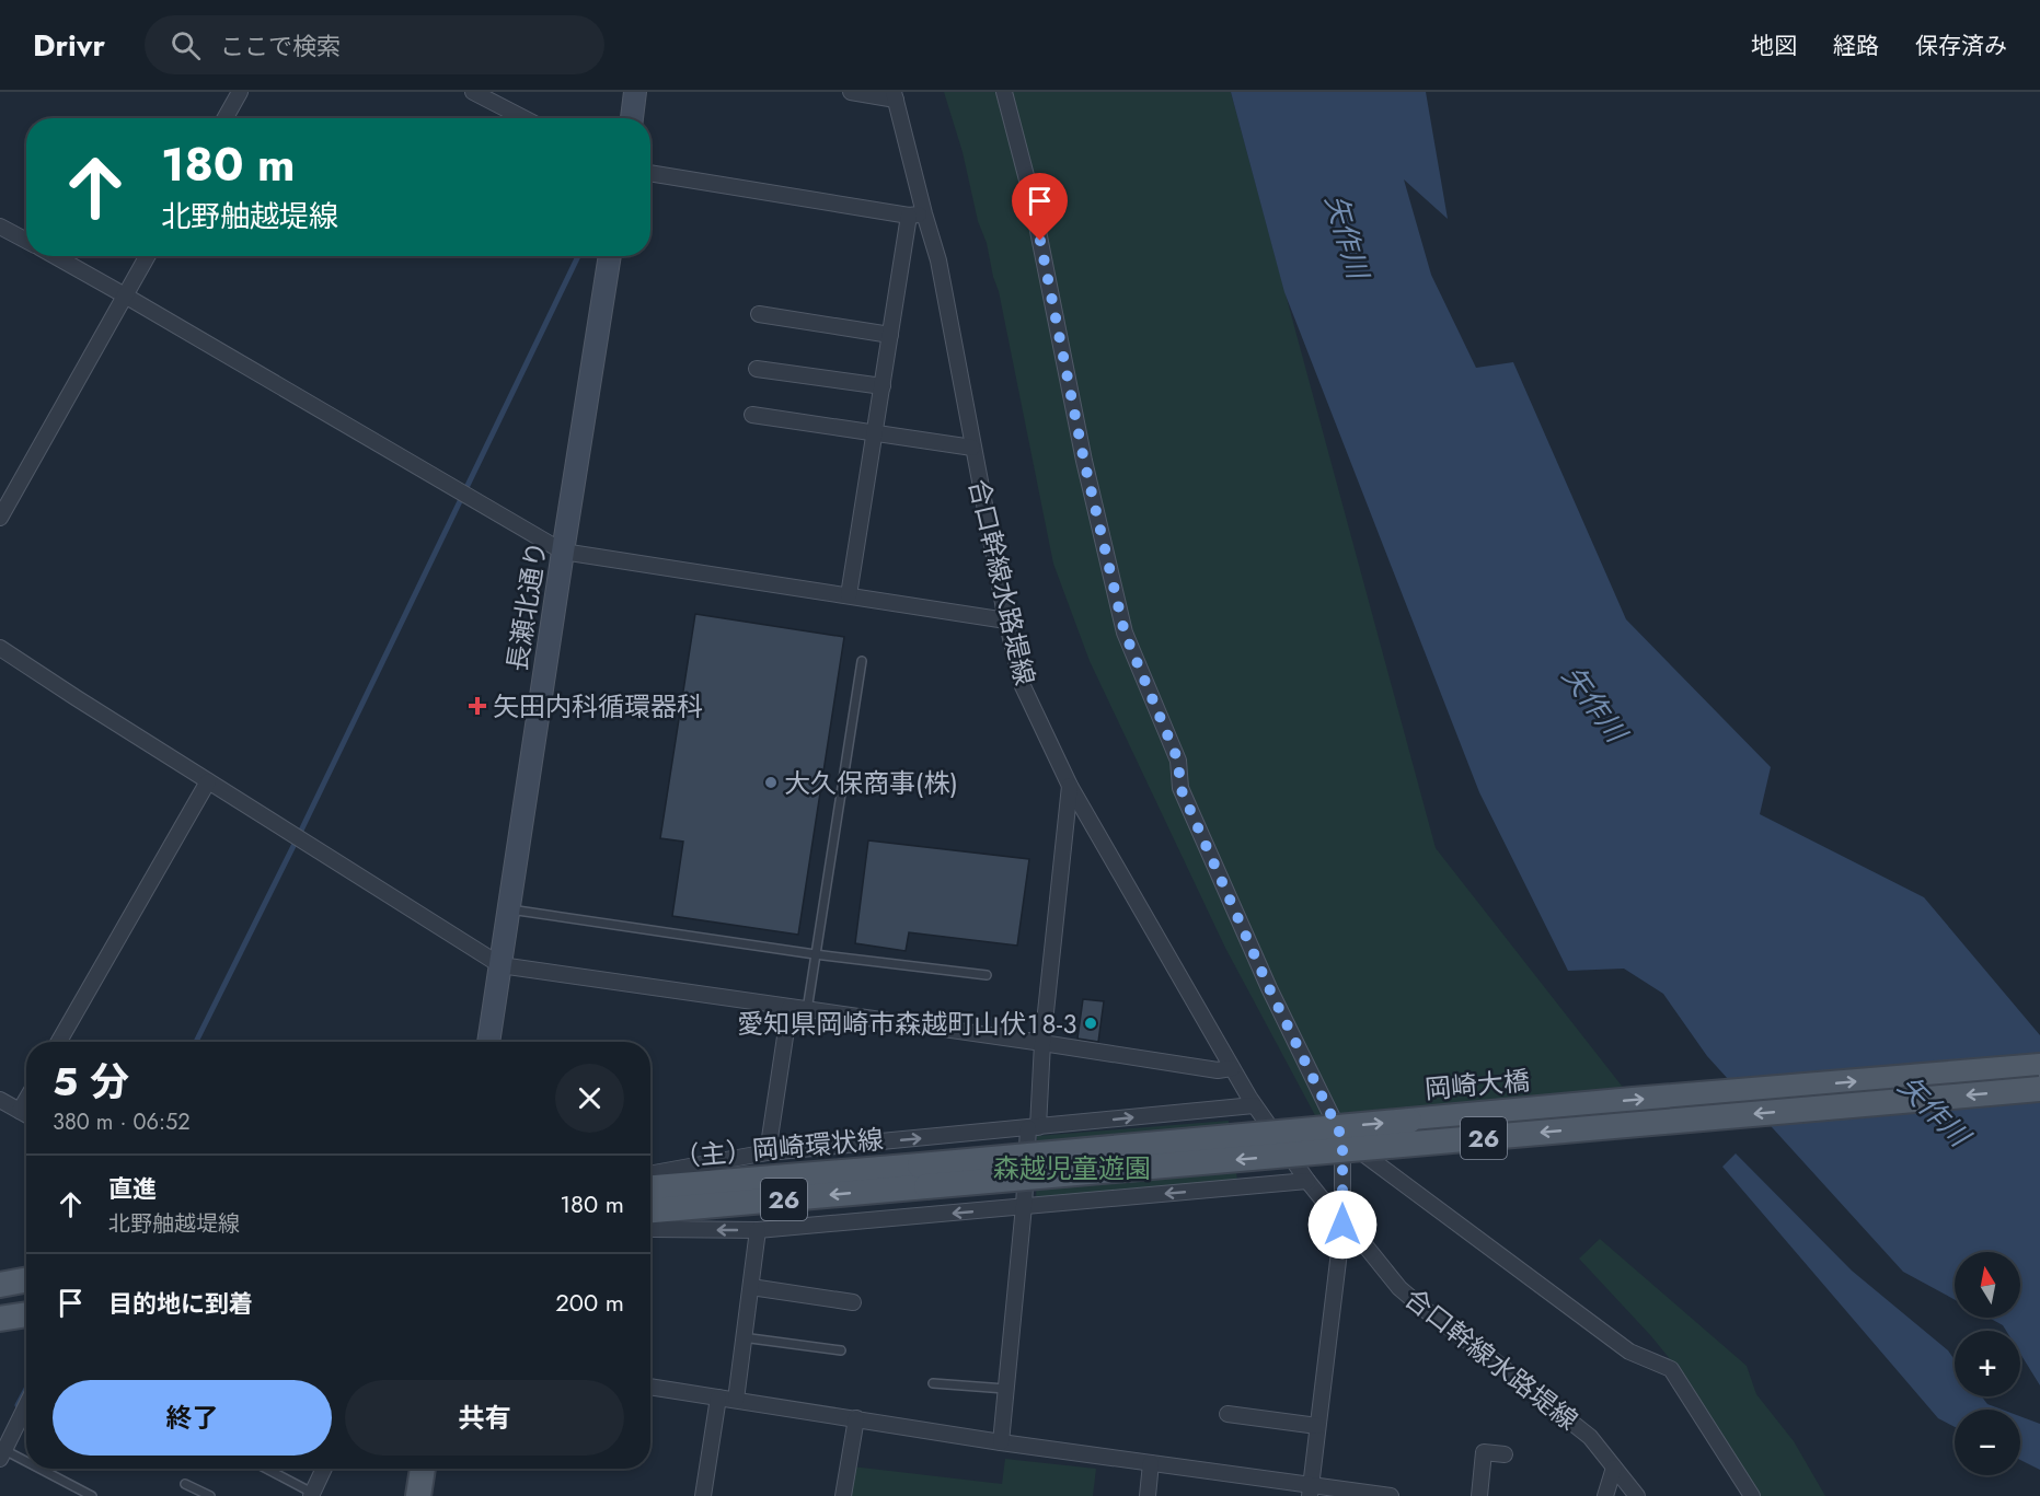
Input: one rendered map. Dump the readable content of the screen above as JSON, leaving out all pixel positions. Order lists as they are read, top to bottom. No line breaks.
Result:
{"streets":{"main road":["岡崎大橋","26","（主）岡崎環状線"],"street":["合口幹線水路堤線","長瀬北通り"]},"crossings":[["岡崎大橋","（主）岡崎環状線"]],"water":["矢作川"],"parks":["森越児童遊園"],"places":{"health":["矢田内科循環器科"],"other":["大久保商事(株)","愛知県岡崎市森越町山伏１８‐３"]},"north":"top","page":{"header":"Drivr","search":"ここで検索","nav":["地図","経路","保存済み"],"turn":["180 m","北野舳越堤線"],"heading":["5 分","380 m · 06:52"],"list":[{"name":"直進","note":"北野舳越堤線","value":"180 m"},{"name":"目的地に到着","value":"200 m"}],"map_buttons":["+","−"],"buttons":["終了","共有"]}}
